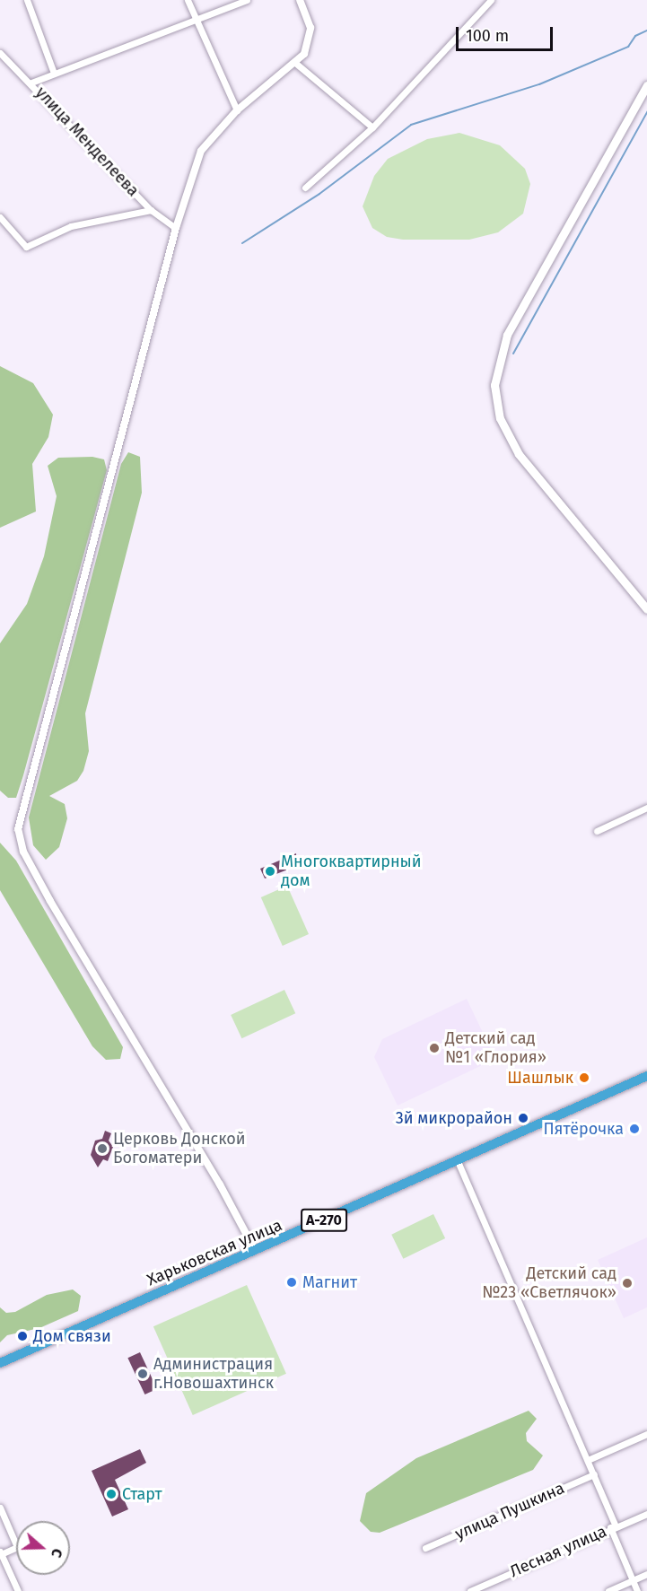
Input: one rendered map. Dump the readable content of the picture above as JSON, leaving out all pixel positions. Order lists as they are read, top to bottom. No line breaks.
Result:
{"streets":{"highway":["А-270","Харьковская улица"],"street":["улица Менделеева","улица Пушкина","Лесная улица"]},"places":["Многоквартирный дом","Детский сад №1 «Глория»","Шашлык","3й микрорайон","Пятёрочка","Церковь Донской Богоматери","Магнит","Детский сад №23 «Светлячок»","Дом связи","Администрация г.Новошахтинск","Старт"],"scale_bar":"100 m","north":"right"}
